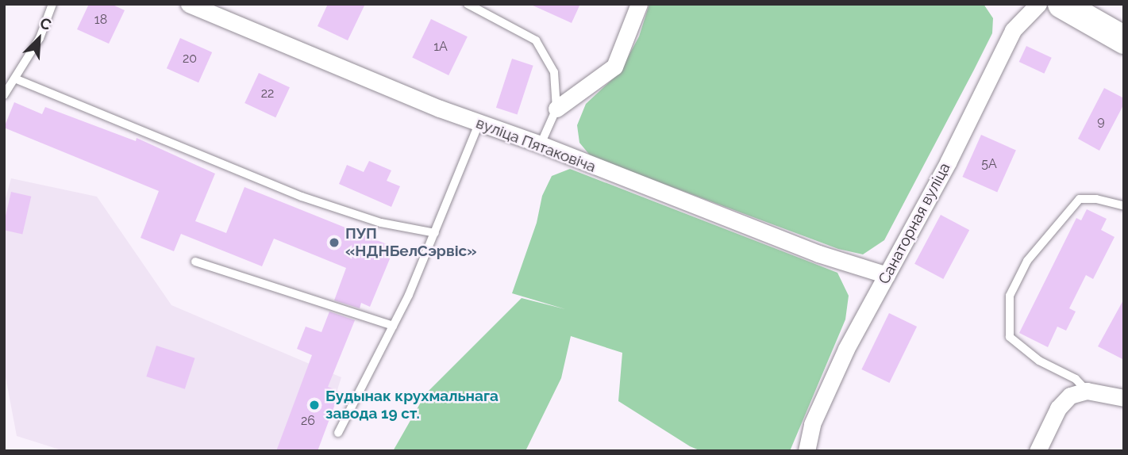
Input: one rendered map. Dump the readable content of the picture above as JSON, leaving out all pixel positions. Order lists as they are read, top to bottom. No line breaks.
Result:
{"streets":{"street":["вуліца Пятаковіча","Санаторная вуліца"]},"crossings":[["вуліца Пятаковіча","Санаторная вуліца"]],"places":["ПУП «НДНБелСэрвіс»","Будынак крухмальнага завода 19 ст."],"house_numbers":["18","1А","20","22","9","5А","26"],"north":"top right"}
